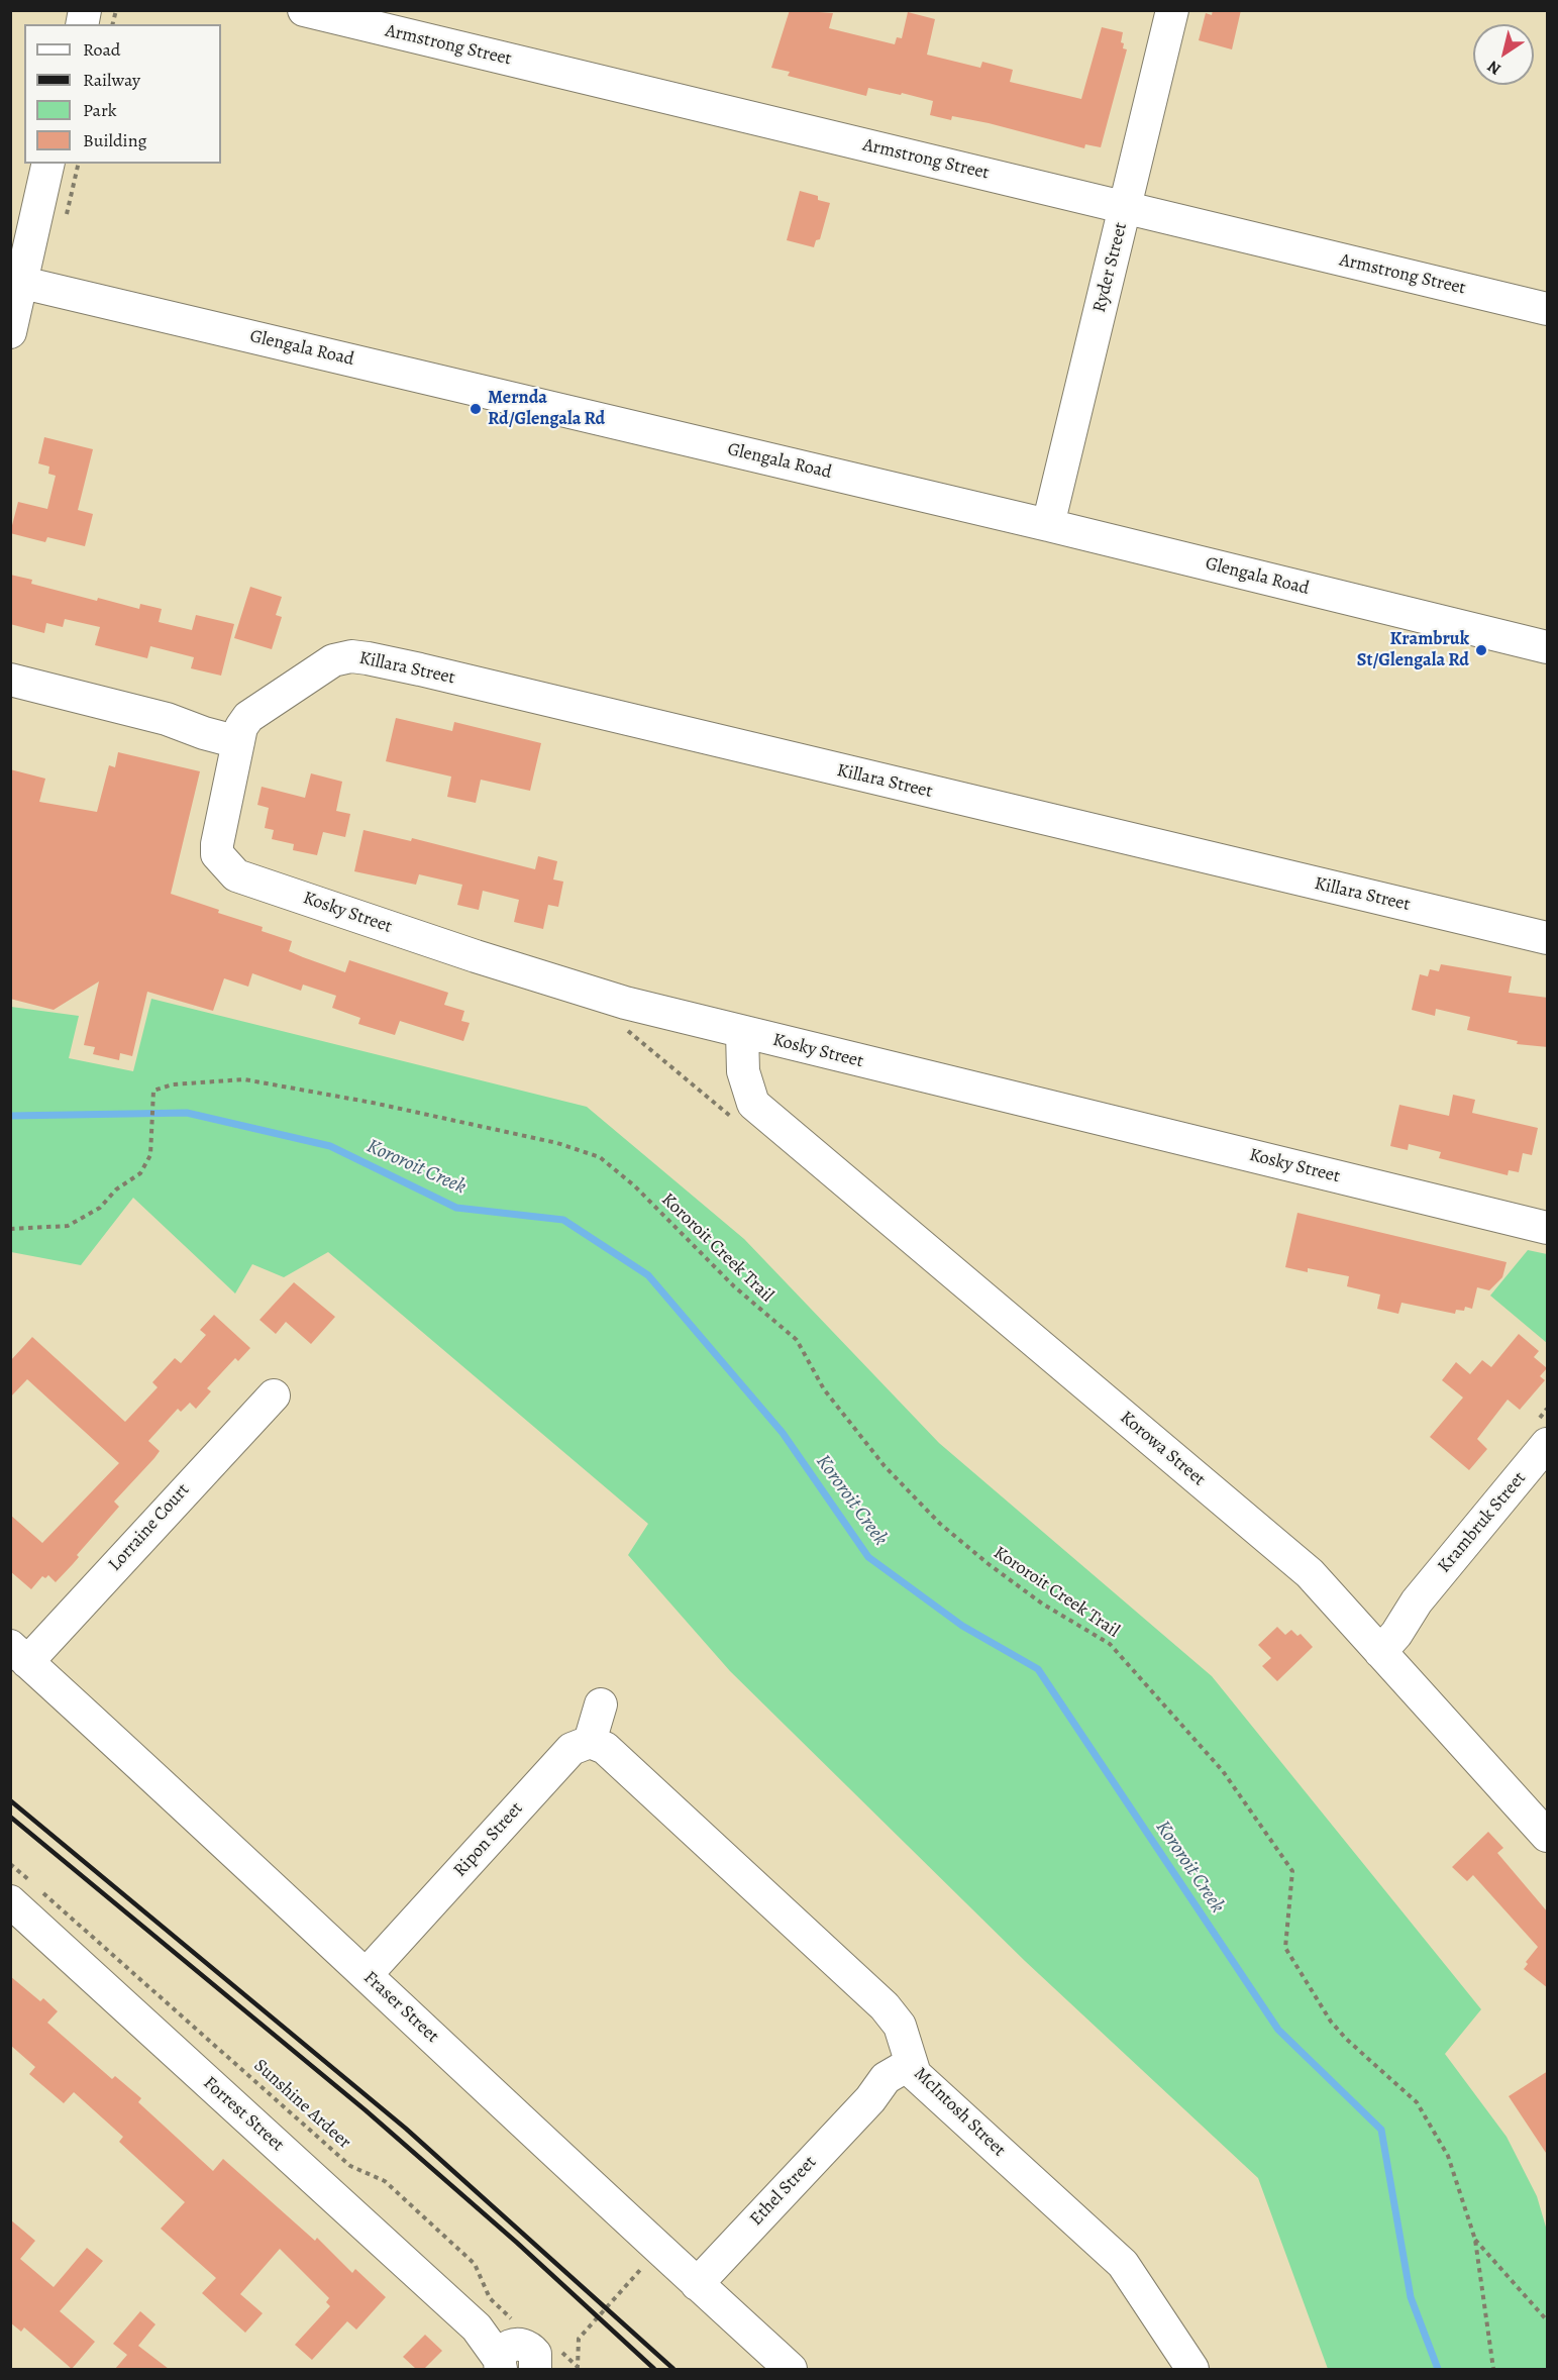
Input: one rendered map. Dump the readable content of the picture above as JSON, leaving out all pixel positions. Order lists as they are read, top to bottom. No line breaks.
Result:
{"streets":{"street":["Armstrong Street","Ryder Street","Glengala Road","Killara Street","Kosky Street","Korowa Street","Krambruk Street","Lorraine Court","Ripon Street","Fraser Street","McIntosh Street","Forrest Street","Ethel Street"],"path":["Kororoit Creek Trail","Sunshine Ardeer"]},"crossings":[["Armstrong Street","Ryder Street"],["Ryder Street","Glengala Road"],["Killara Street","Kosky Street"],["Kosky Street","Korowa Street"],["Korowa Street","Krambruk Street"],["Lorraine Court","Fraser Street"],["Ripon Street","Fraser Street"],["Ripon Street","McIntosh Street"],["Fraser Street","Ethel Street"],["Sunshine Ardeer","Forrest Street"],["McIntosh Street","Ethel Street"]],"water":["Kororoit Creek"],"places":["Mernda Rd/Glengala Rd","Krambruk St/Glengala Rd"],"legend":["Road","Railway","Park","Building"],"north":"bottom left"}
